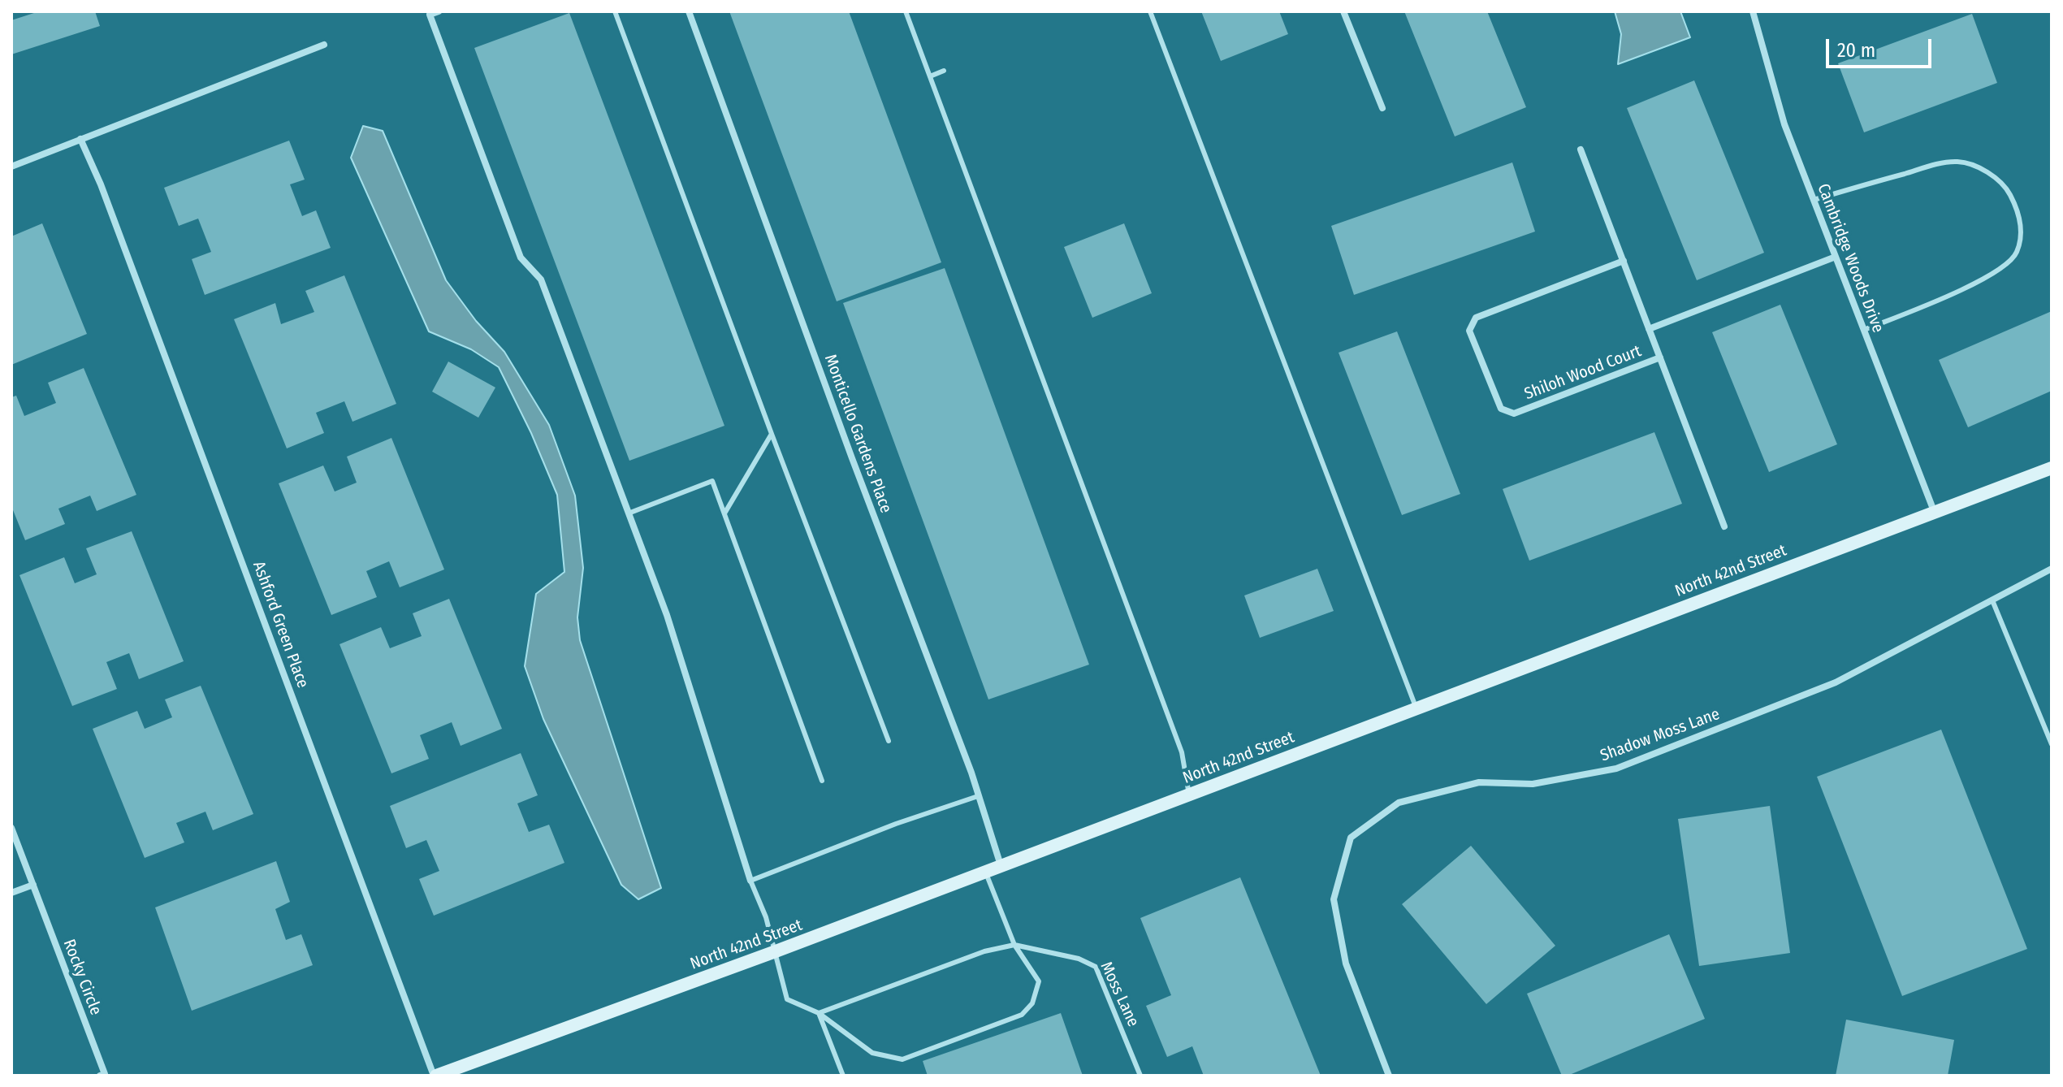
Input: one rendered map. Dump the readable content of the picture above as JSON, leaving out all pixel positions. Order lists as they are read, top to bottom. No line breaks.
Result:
{"streets":{"street":["Cambridge Woods Drive","Shiloh Wood Court","Monticello Gardens Place","North 42nd Street","Ashford Green Place","Shadow Moss Lane","Rocky Circle"],"lane":["Moss Lane"]},"crossings":[["Cambridge Woods Drive","Shiloh Wood Court"],["Cambridge Woods Drive","North 42nd Street"],["Monticello Gardens Place","North 42nd Street"],["North 42nd Street","Ashford Green Place"]],"scale_bar":"20 m"}
